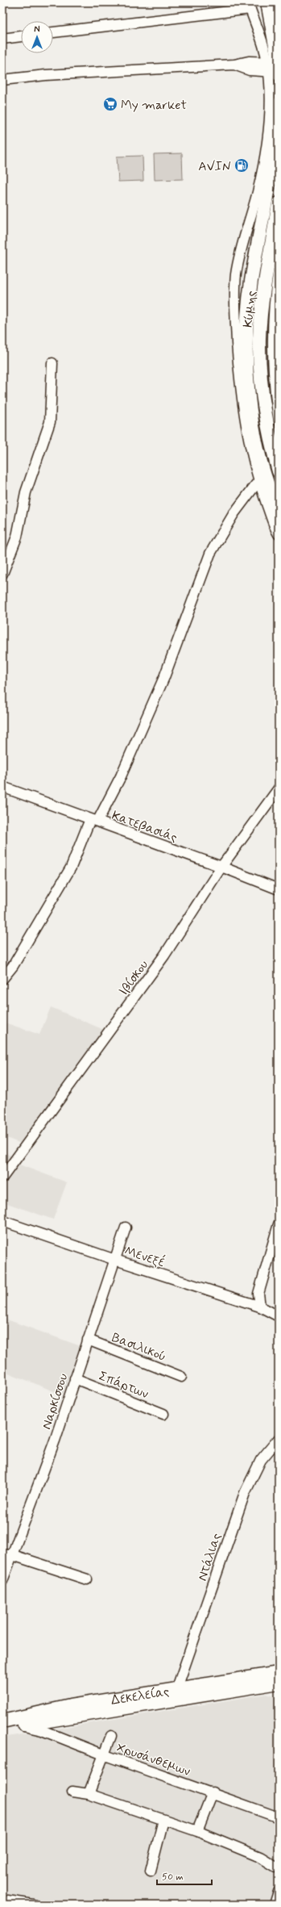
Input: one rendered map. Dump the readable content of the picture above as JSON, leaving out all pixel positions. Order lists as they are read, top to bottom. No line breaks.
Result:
{"streets":{"main road":["Κύμης","Δεκελείας"],"street":["Κατεβασιάς","Ιβίσκου","Μενεξέ","Βασιλικού","Σπάρτων","Ναρκίσσου","Ντάλιας","Χρυσάνθεμων"]},"crossings":[["Κατεβασιάς","Ιβίσκου"],["Μενεξέ","Ναρκίσσου"],["Βασιλικού","Ναρκίσσου"],["Σπάρτων","Ναρκίσσου"],["Ντάλιας","Δεκελείας"],["Δεκελείας","Χρυσάνθεμων"]],"places":{"supermarket":["My market"],"fuel station":["AVIN"]},"scale_bar":"50 m","north":"top"}
